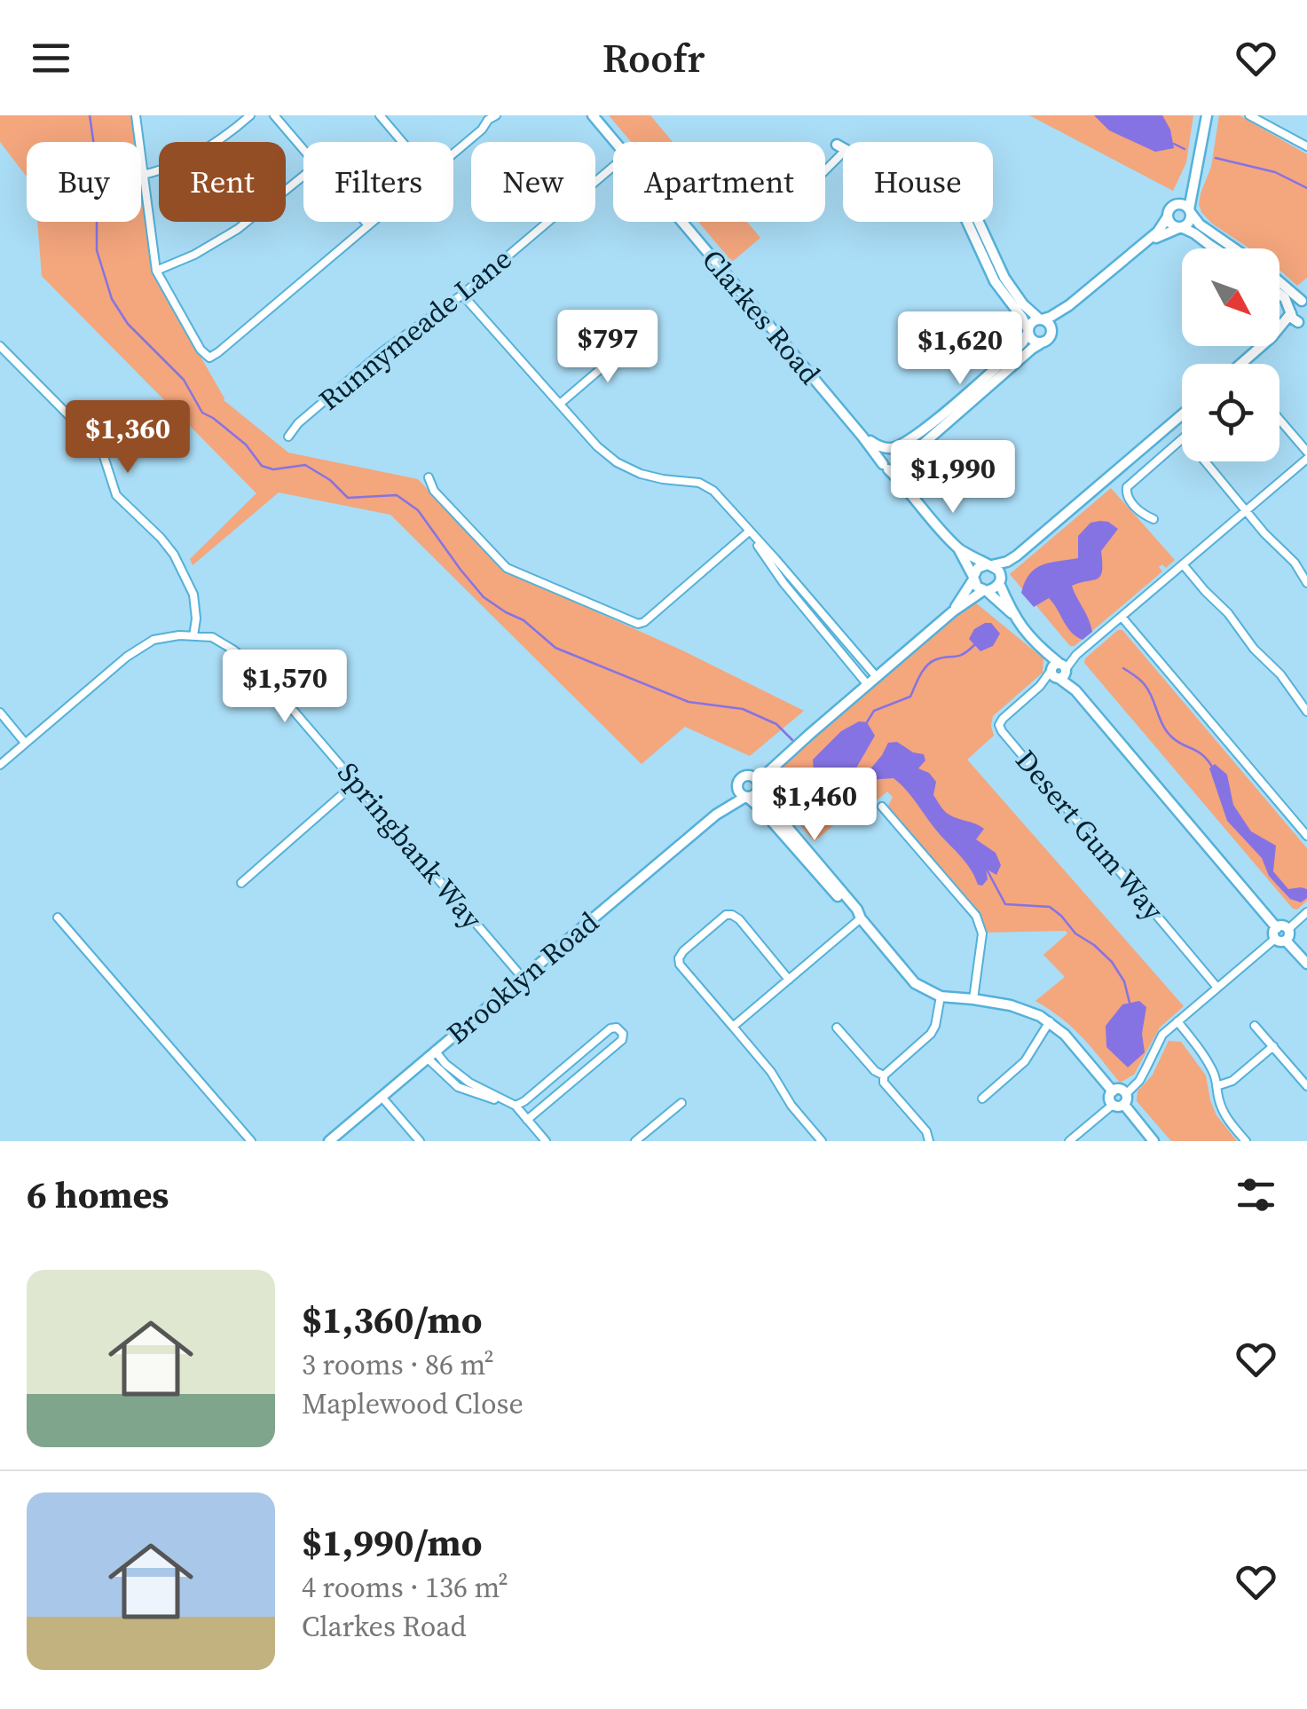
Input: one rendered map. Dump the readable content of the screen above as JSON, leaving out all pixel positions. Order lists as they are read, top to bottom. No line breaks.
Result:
{"streets":{"street":["Clarkes Road","Runnymeade Lane","Desert Gum Way","Springbank Way","Brooklyn Road"]},"crossings":[["Springbank Way","Brooklyn Road"]],"north":"bottom right","page":{"header":"Roofr","chip":["Buy","Rent","Filters","New","Apartment","House"],"price":["$797","$1,620","$1,360","$1,990","$1,570","$1,460"],"heading":"6 homes","list":[{"name":"$1,360/mo","note":"3 rooms · 86 m² · Maplewood Close"},{"name":"$1,990/mo","note":"4 rooms · 136 m² · Clarkes Road"}]}}
